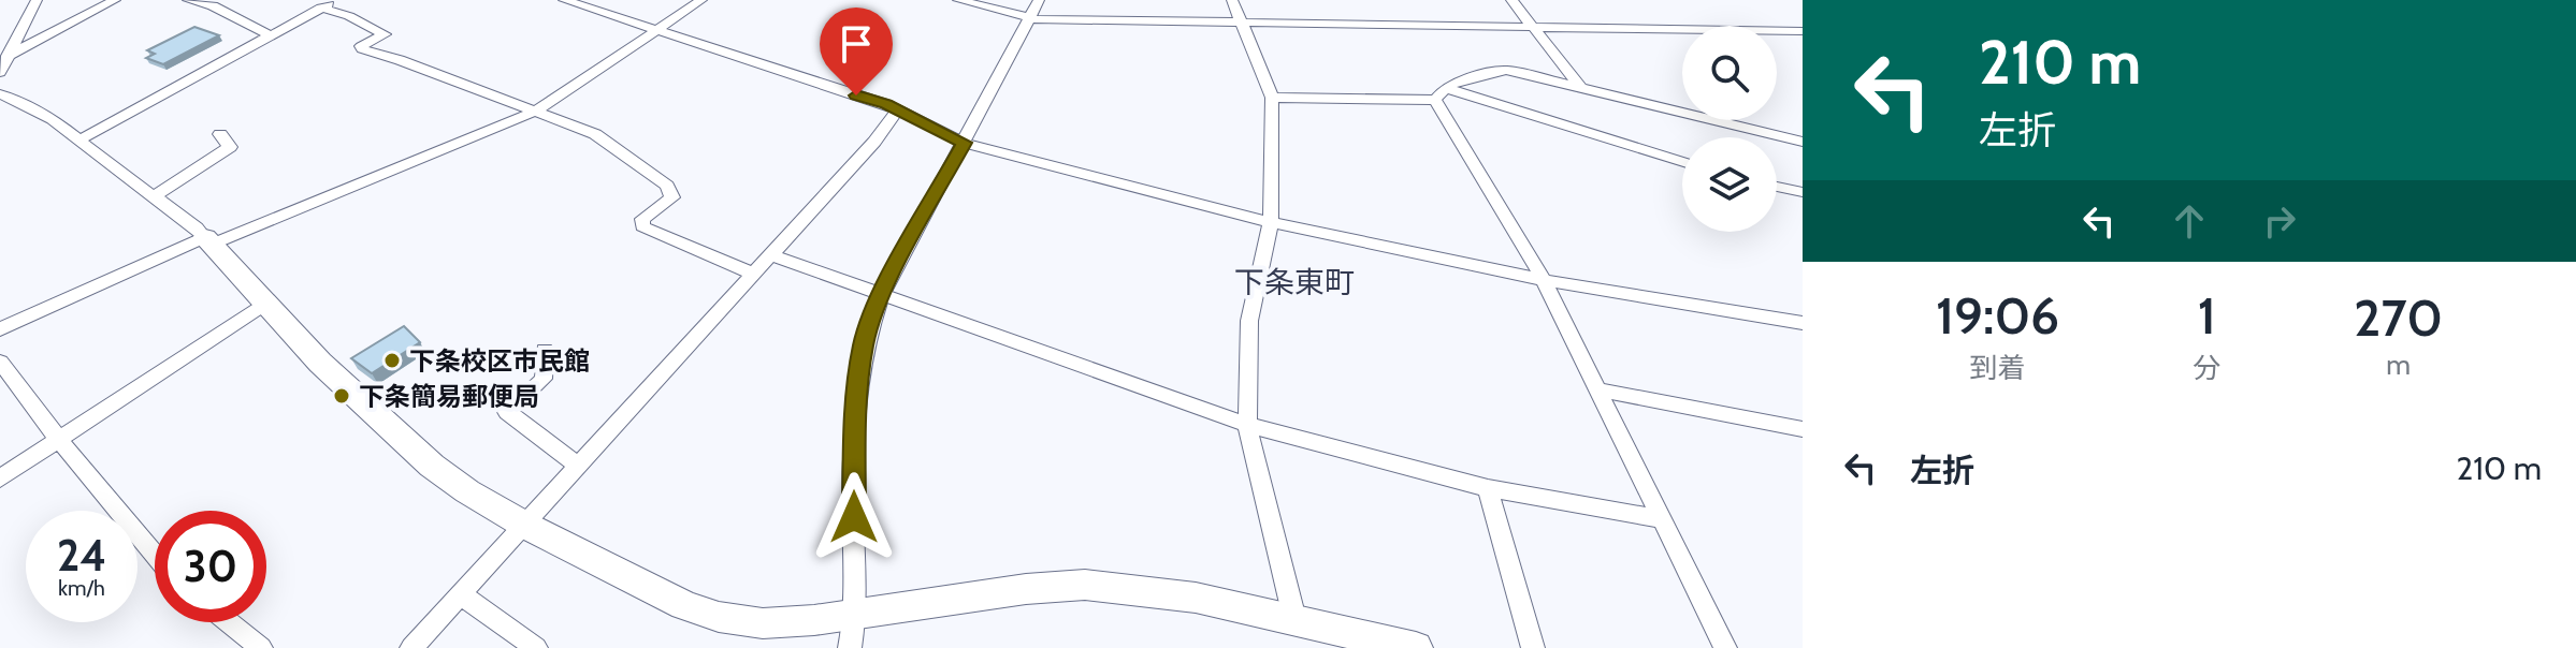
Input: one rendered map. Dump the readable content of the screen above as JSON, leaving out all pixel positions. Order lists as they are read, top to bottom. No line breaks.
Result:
{"districts":["下条東町"],"places":["下条校区市民館","下条簡易郵便局"],"page":{"turn":["210 m","左折"],"eta":["19:06","到着","1","分","270","m"],"list":[{"name":"左折","value":"210 m"}],"speed":"24 km/h","limit":"30"}}
